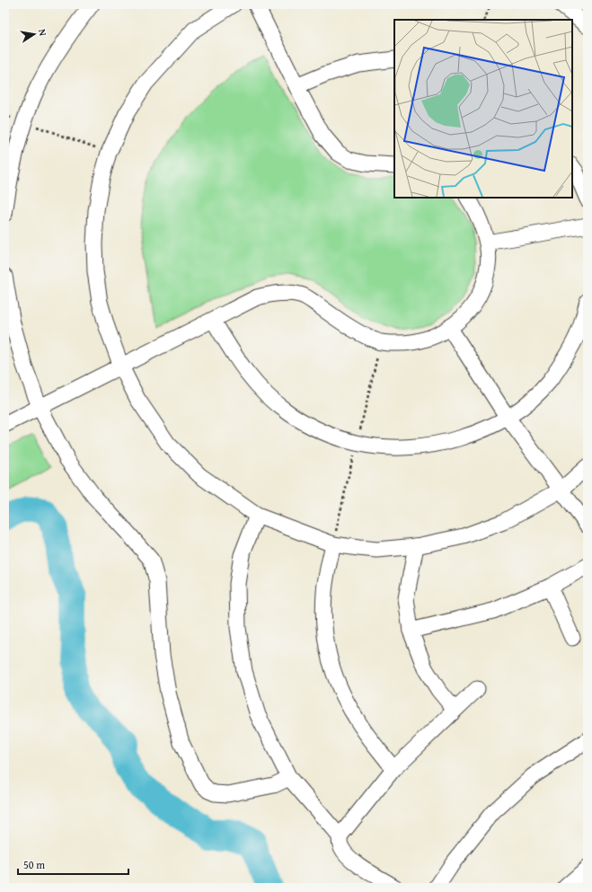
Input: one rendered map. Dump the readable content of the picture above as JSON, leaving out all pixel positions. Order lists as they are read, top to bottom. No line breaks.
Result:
{"scale_bar":"50 m","north":"right"}
